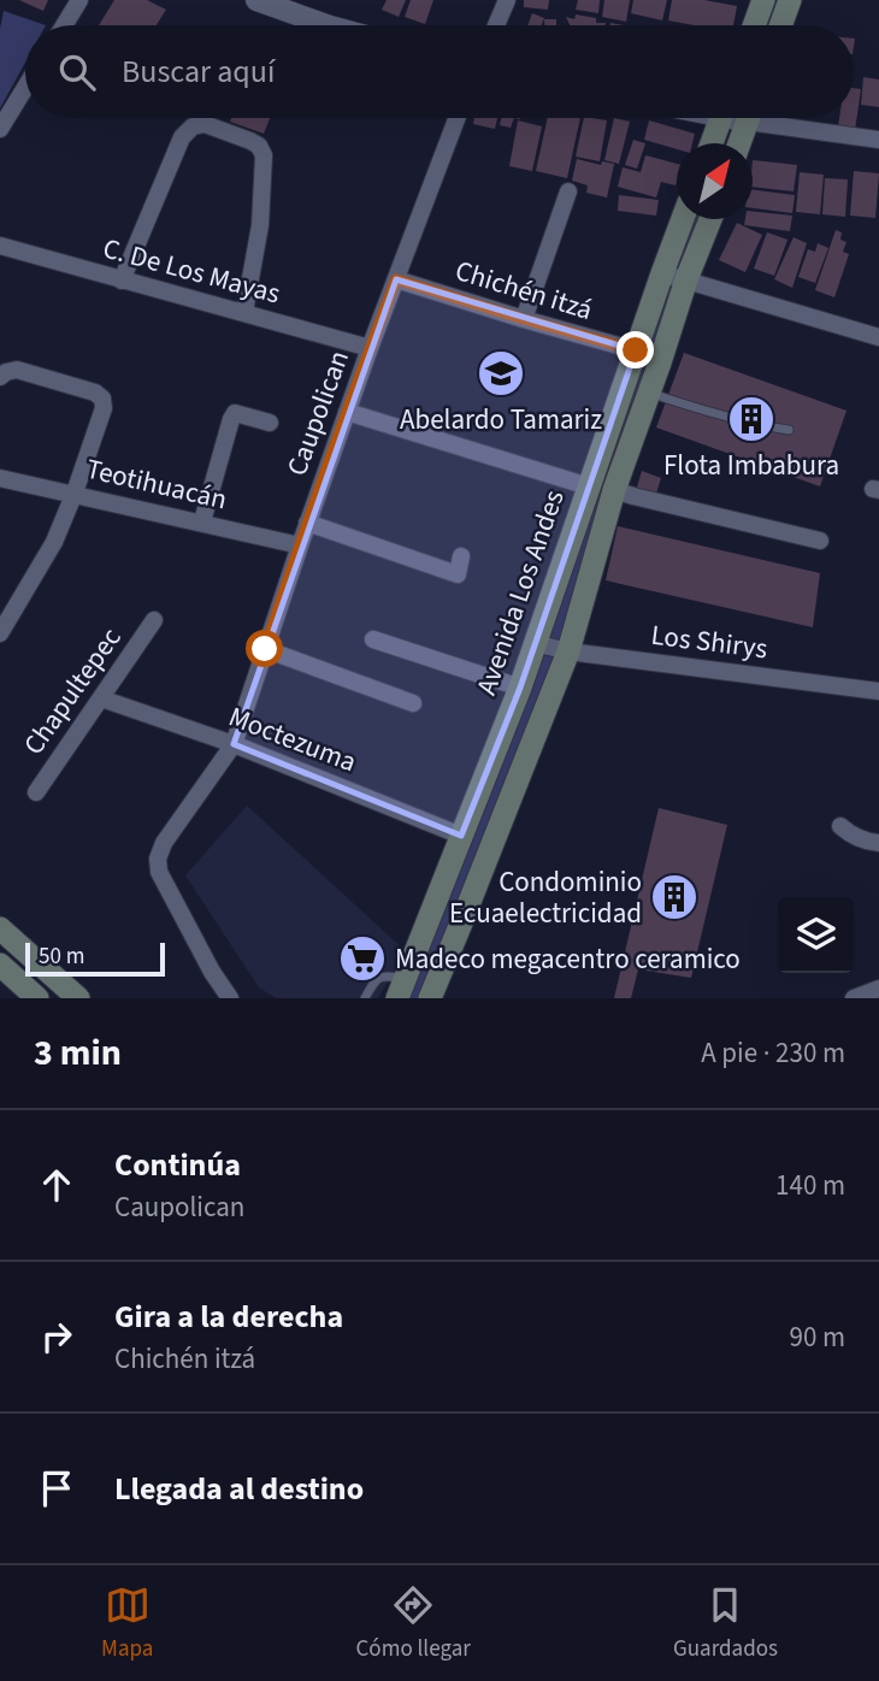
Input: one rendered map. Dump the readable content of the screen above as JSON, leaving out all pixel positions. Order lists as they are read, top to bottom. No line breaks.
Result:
{"streets":{"main road":["Avenida Los Andes"],"street":["C. De Los Mayas","Chichén itzá","Caupolican","Teotihuacán","Los Shirys","Chapultepec","Moctezuma"]},"crossings":[["C. De Los Mayas","Caupolican"],["Chichén itzá","Caupolican"],["Chichén itzá","Avenida Los Andes"],["Caupolican","Teotihuacán"],["Caupolican","Moctezuma"],["Avenida Los Andes","Los Shirys"],["Avenida Los Andes","Moctezuma"],["Chapultepec","Moctezuma"]],"places":{"school or university":["Abelardo Tamariz"],"building":["Flota Imbabura","Condominio Ecuaelectricidad"],"supermarket":["Madeco megacentro ceramico"]},"scale_bar":"50 m","north":"top right","page":{"search":"Buscar aquí","scale":"50 m","heading":["3 min","A pie · 230 m"],"list":[["Continúa","Caupolican","140 m"],["Gira a la derecha","Chichén itzá","90 m"],"Llegada al destino"],"nav":["Mapa","Cómo llegar","Guardados"]}}
